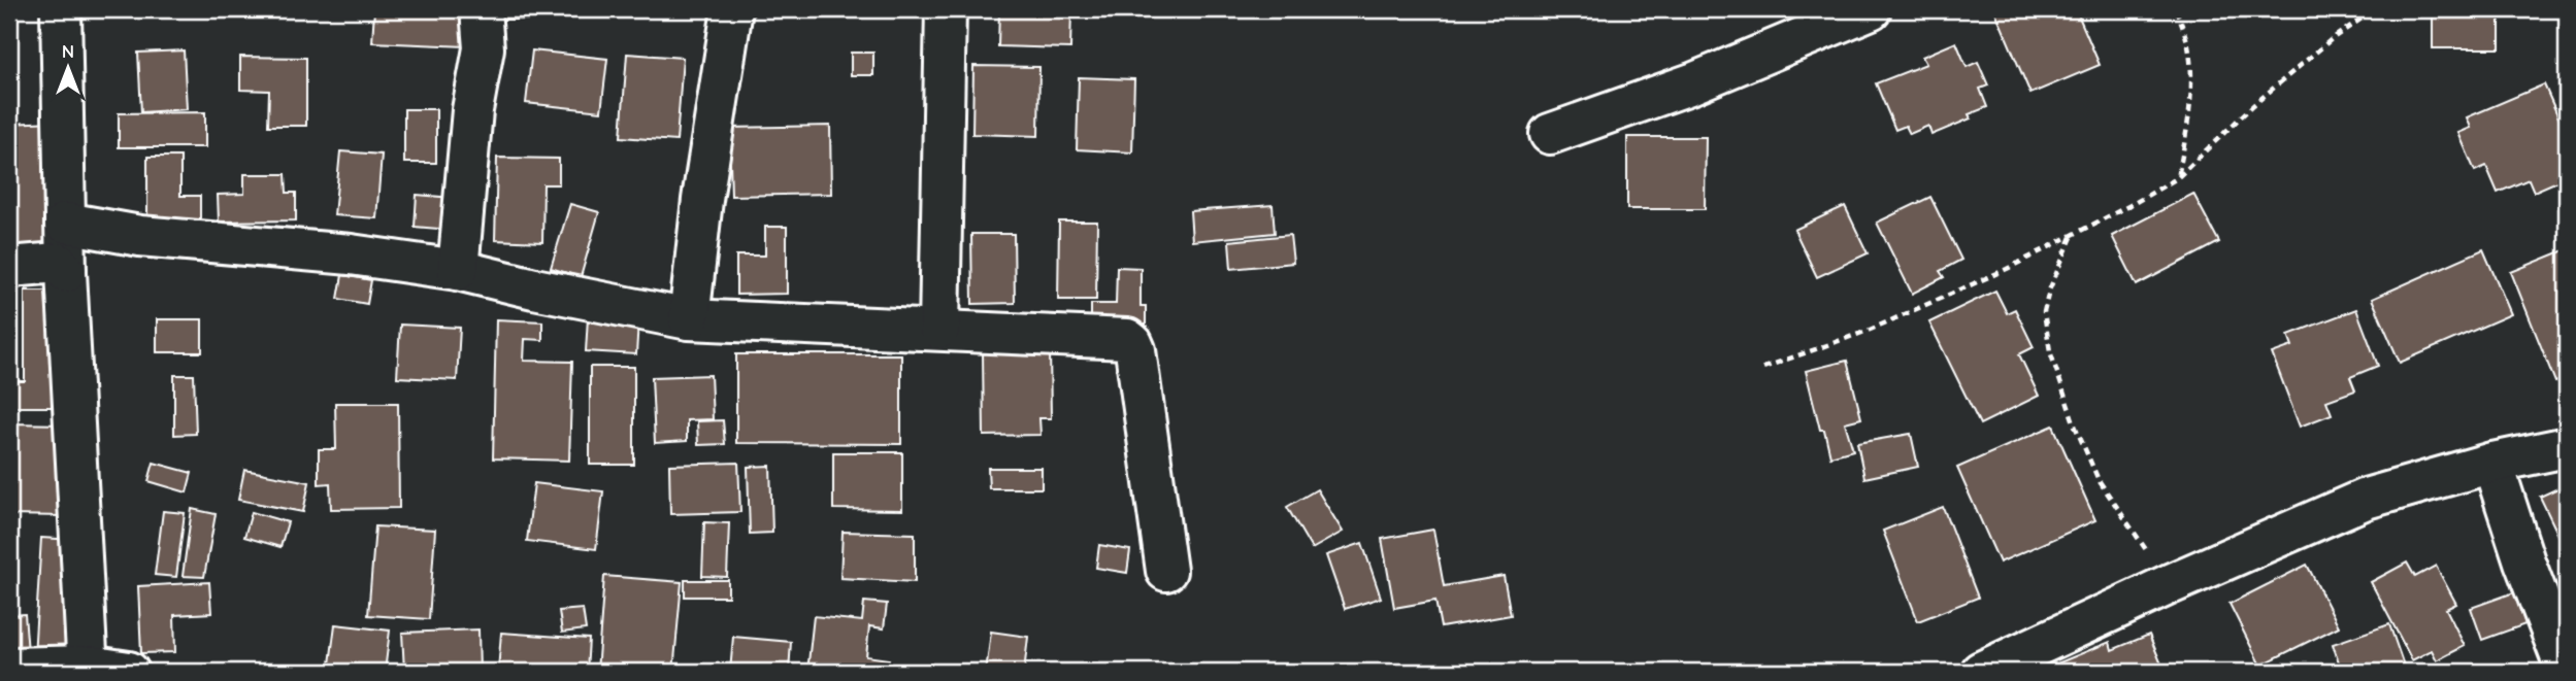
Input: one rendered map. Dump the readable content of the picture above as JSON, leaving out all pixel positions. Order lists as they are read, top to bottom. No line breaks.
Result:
{"north":"top"}
